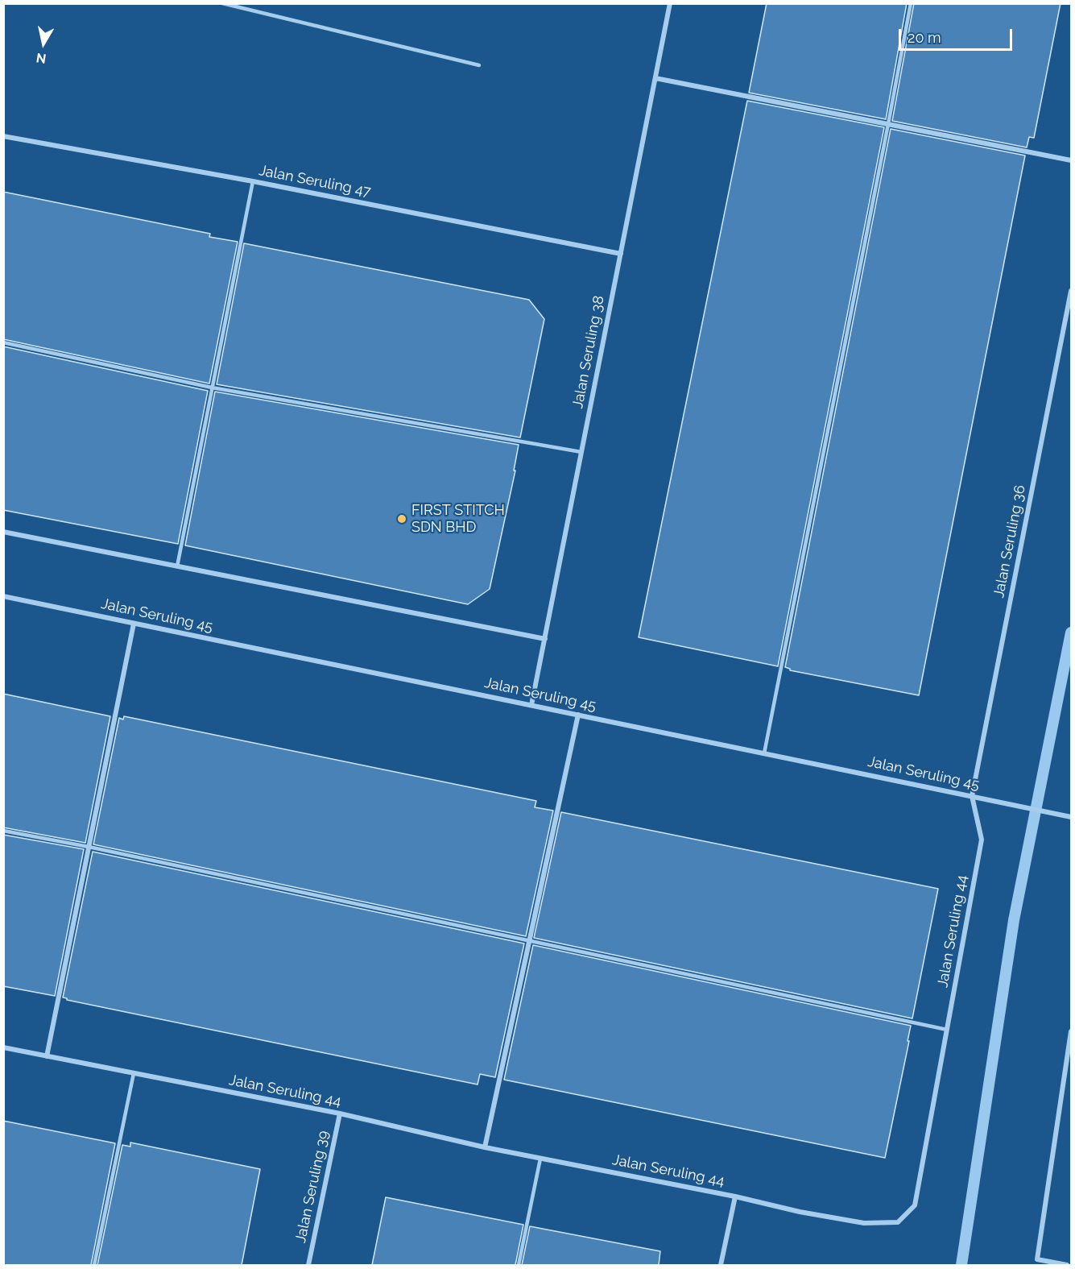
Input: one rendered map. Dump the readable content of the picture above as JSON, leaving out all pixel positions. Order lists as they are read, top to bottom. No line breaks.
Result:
{"streets":{"street":["Jalan Seruling 47","Jalan Seruling 38","Jalan Seruling 36","Jalan Seruling 45","Jalan Seruling 44","Jalan Seruling 39"]},"crossings":[["Jalan Seruling 47","Jalan Seruling 38"],["Jalan Seruling 38","Jalan Seruling 45"],["Jalan Seruling 36","Jalan Seruling 45"],["Jalan Seruling 36","Jalan Seruling 44"],["Jalan Seruling 45","Jalan Seruling 44"],["Jalan Seruling 44","Jalan Seruling 39"]],"places":["FIRST STITCH SDN BHD"],"scale_bar":"20 m","north":"bottom"}
